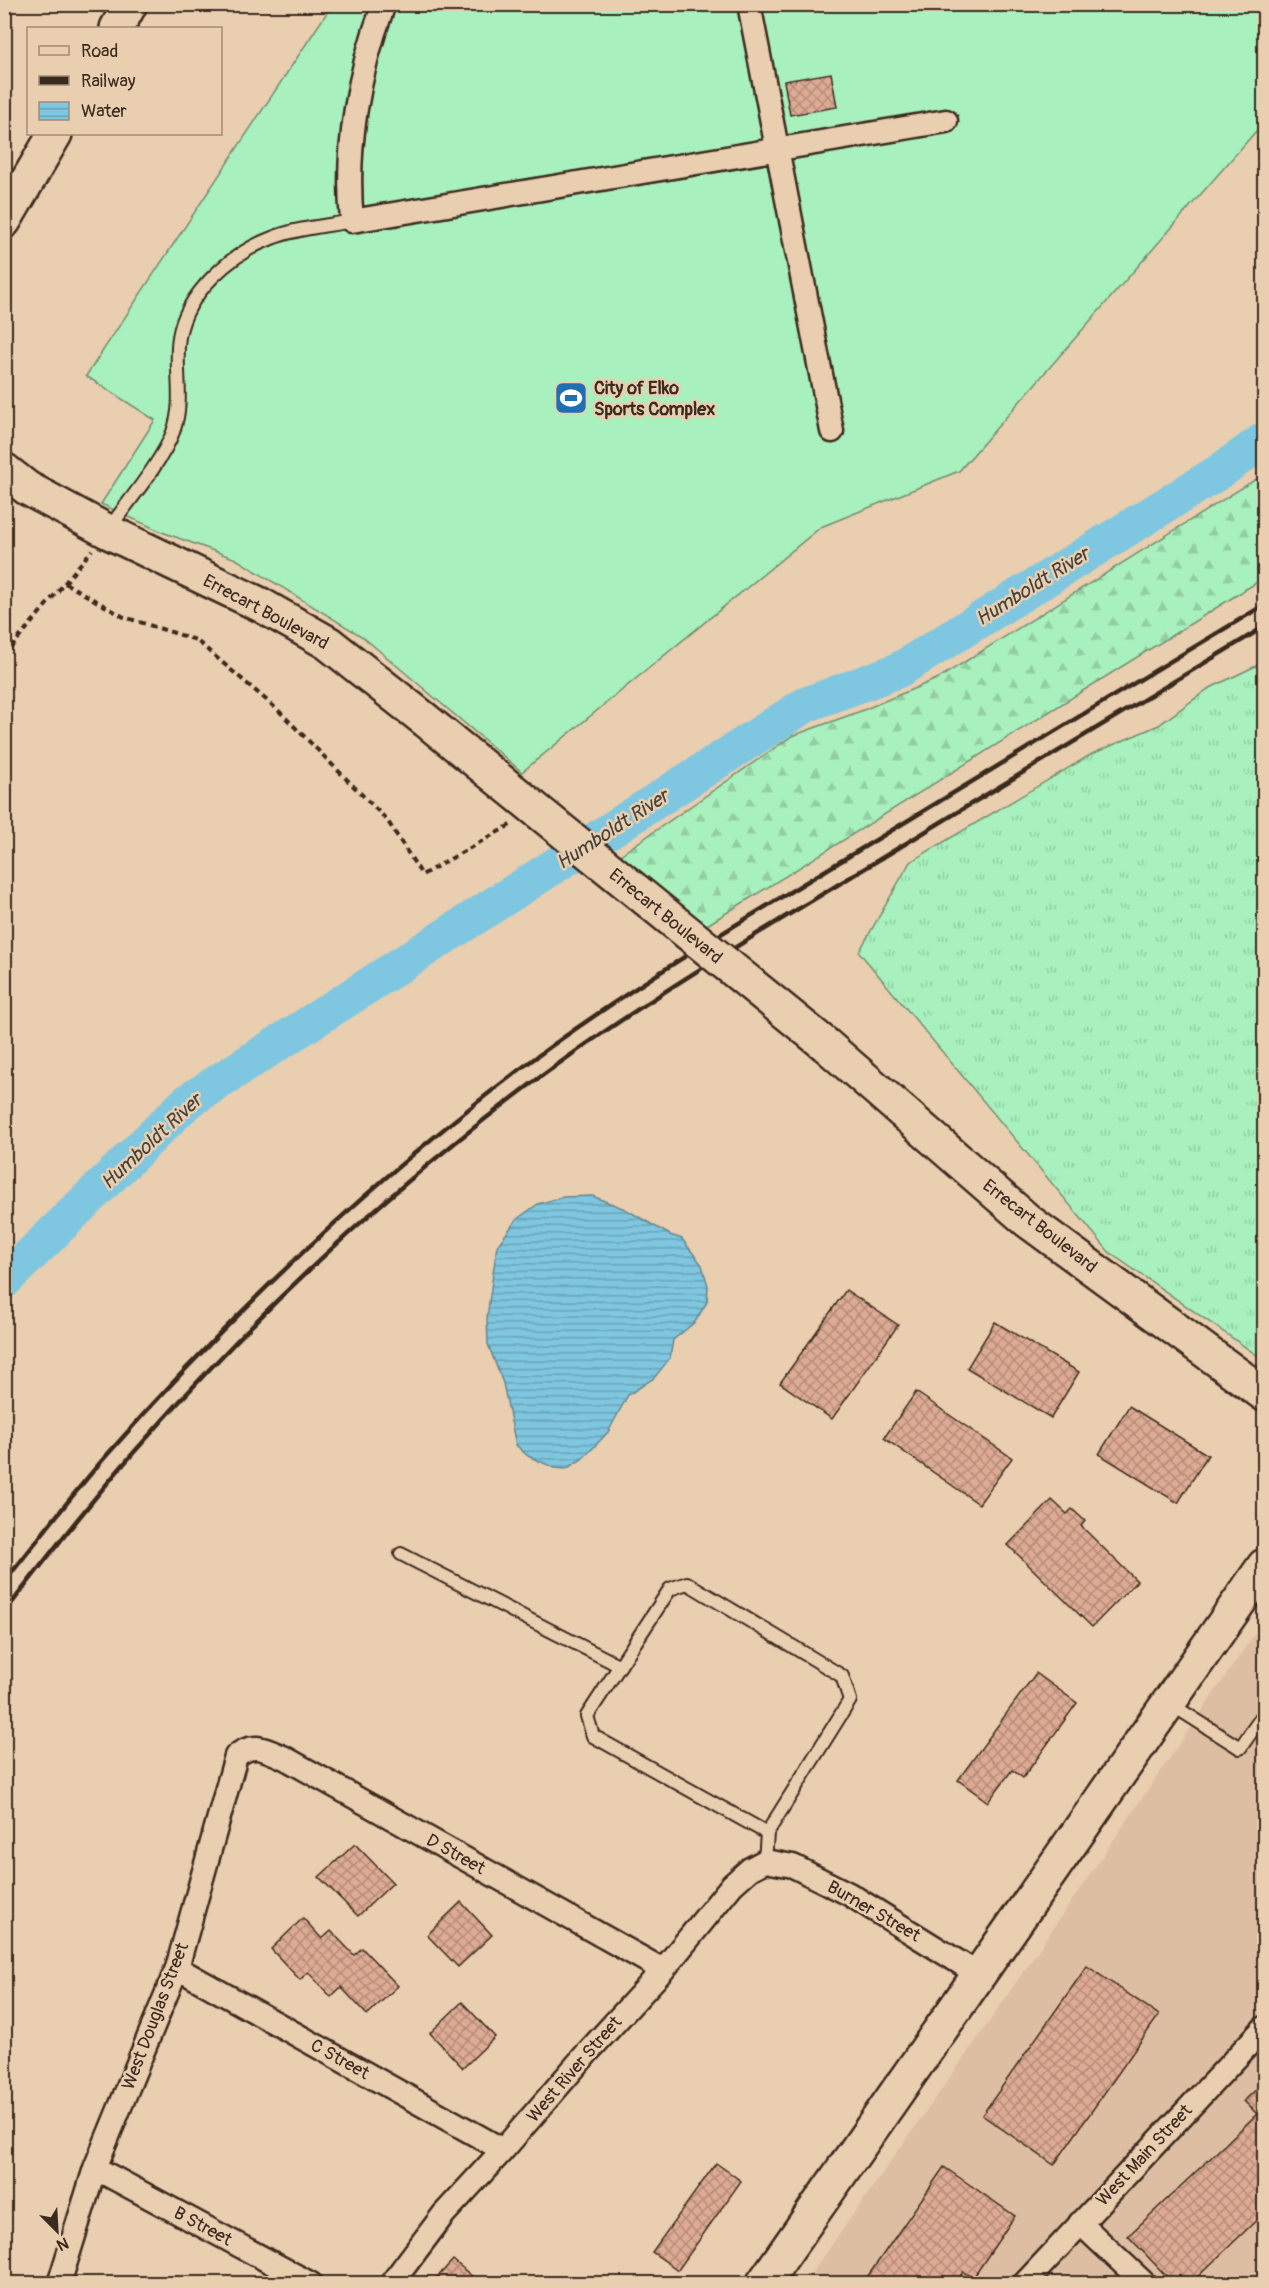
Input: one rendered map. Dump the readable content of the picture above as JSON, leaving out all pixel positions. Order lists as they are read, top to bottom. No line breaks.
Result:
{"streets":{"street":["Errecart Boulevard","D Street","Burner Street","West Douglas Street","C Street","West River Street","West Main Street","B Street"]},"crossings":[["D Street","West Douglas Street"],["D Street","West River Street"],["Burner Street","West River Street"],["West Douglas Street","C Street"],["West Douglas Street","B Street"],["C Street","West River Street"]],"water":["Humboldt River"],"places":{"sports":["City of Elko Sports Complex"]},"legend":["Road","Railway","Water"],"north":"bottom right"}
